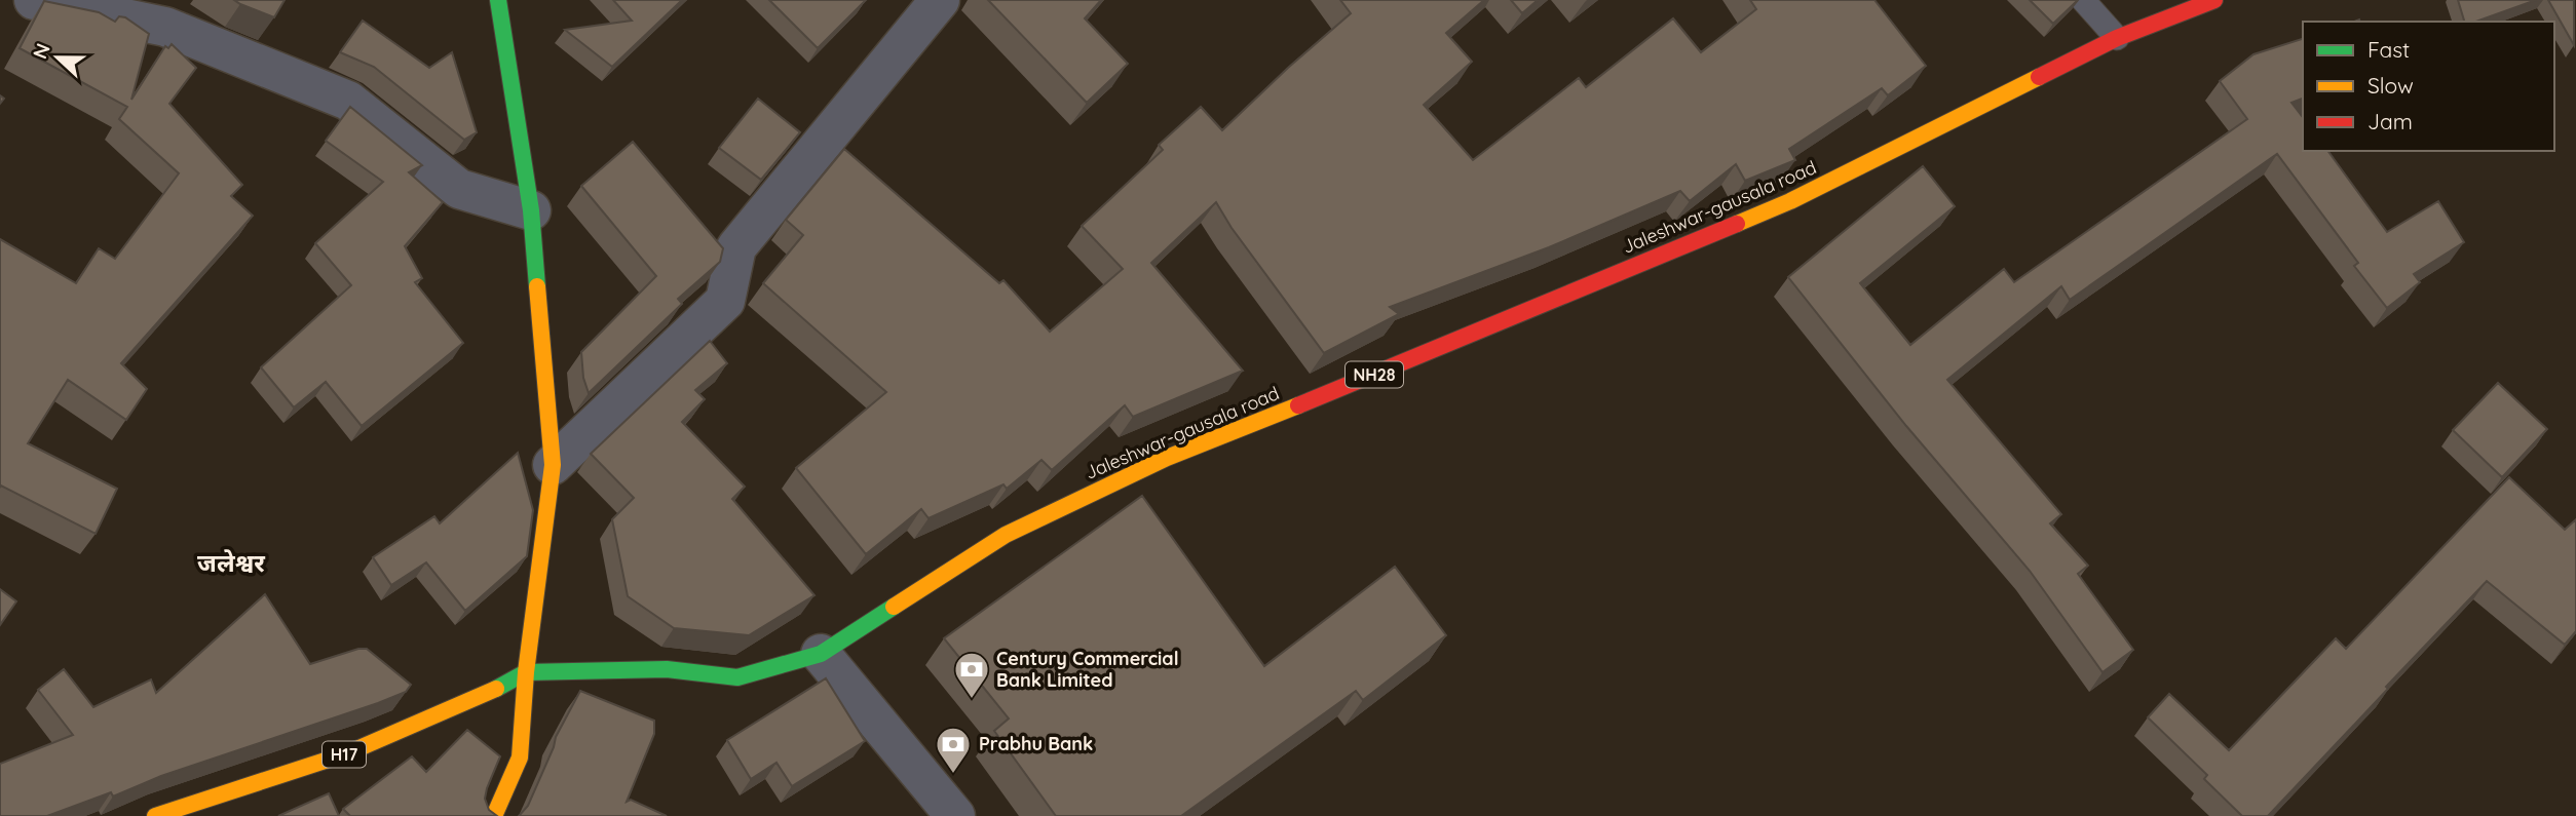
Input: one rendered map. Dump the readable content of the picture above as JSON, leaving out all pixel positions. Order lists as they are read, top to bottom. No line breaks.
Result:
{"streets":{"main road":["Jaleshwar-gausala road","NH28","H17"]},"districts":["जलेश्वर"],"places":{"bank":["Century Commercial Bank Limited","Prabhu Bank"]},"legend":["Fast","Slow","Jam"],"north":"left"}
